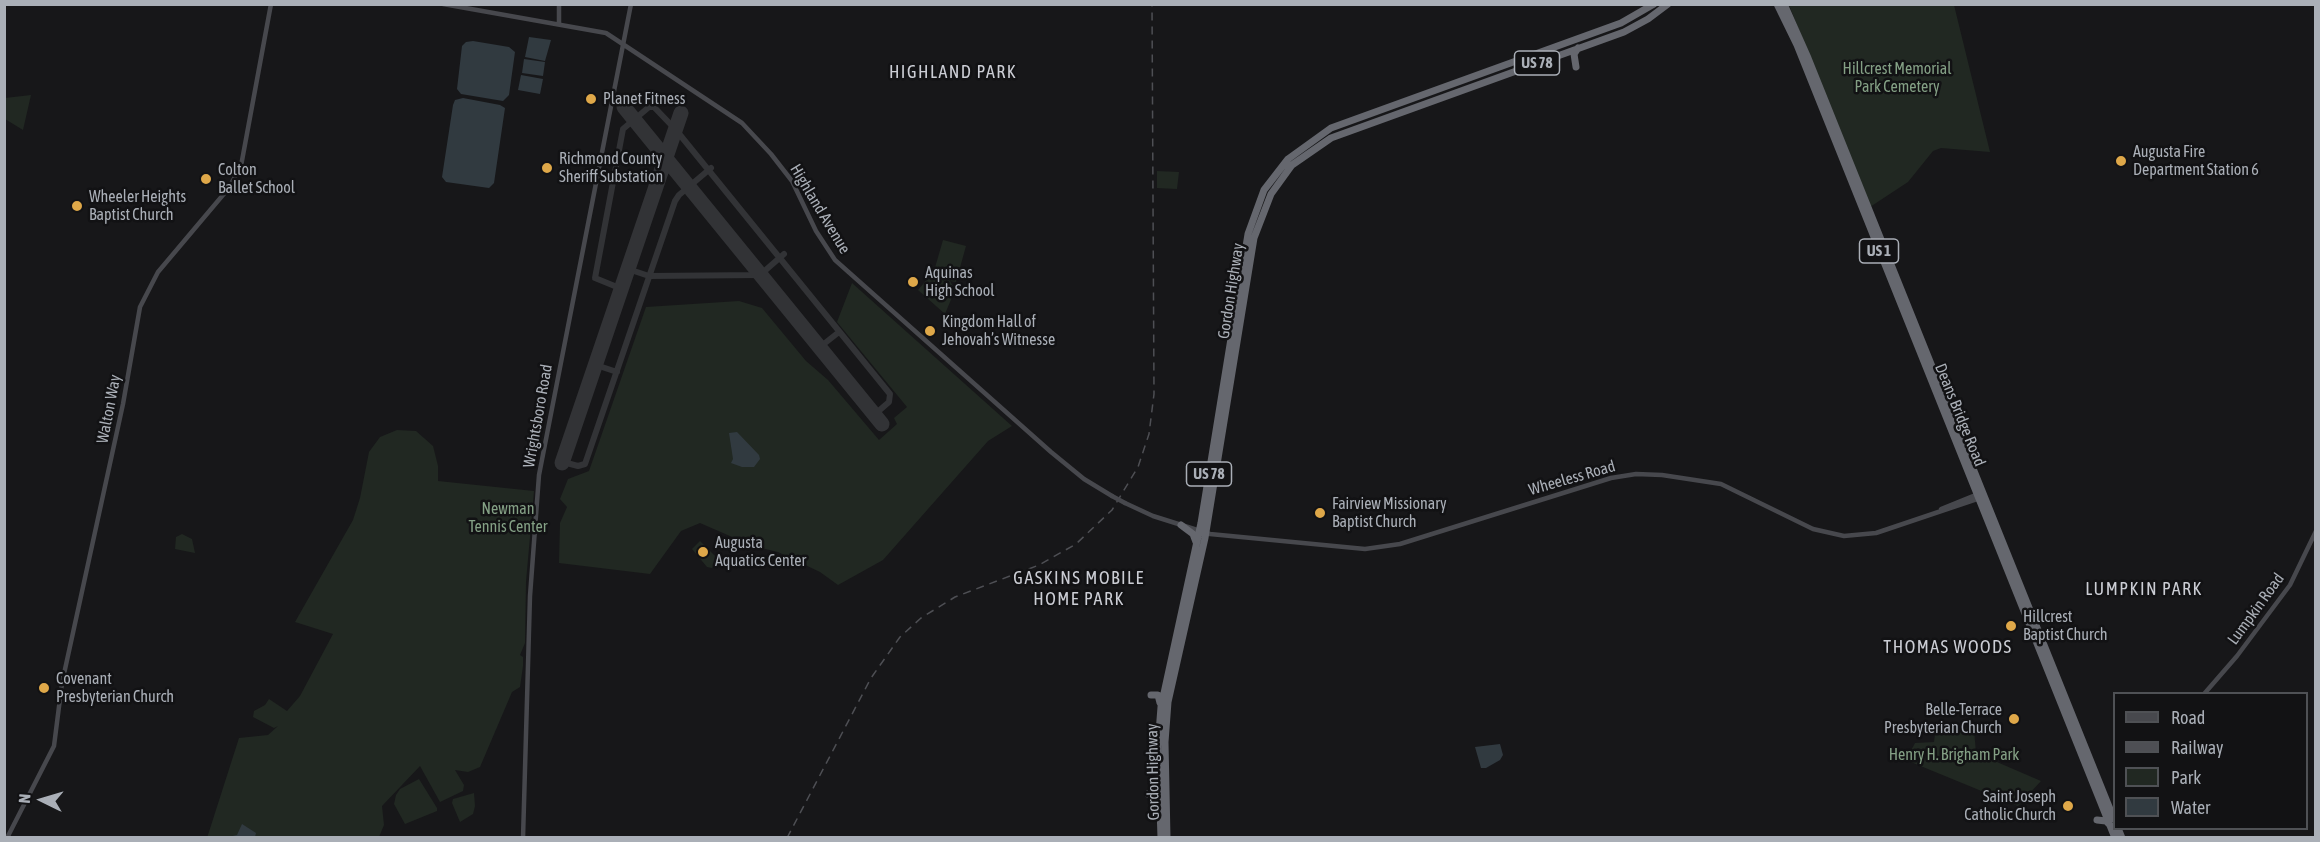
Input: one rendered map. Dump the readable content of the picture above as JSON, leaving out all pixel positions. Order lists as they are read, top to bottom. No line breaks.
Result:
{"streets":{"highway":["US 78","US 1","Gordon Highway","Deans Bridge Road"],"main road":["Highland Avenue","Walton Way","Wrightsboro Road","Wheeless Road","Lumpkin Road"]},"crossings":[["Highland Avenue","Gordon Highway"],["Highland Avenue","Wrightsboro Road"],["Highland Avenue","Wheeless Road"],["Gordon Highway","Wheeless Road"],["Deans Bridge Road","Wheeless Road"]],"districts":["HIGHLAND PARK","GASKINS MOBILE HOME PARK","LUMPKIN PARK","THOMAS WOODS"],"parks":["Hillcrest Memorial Park Cemetery","Newman Tennis Center","Henry H. Brigham Park"],"places":["Planet Fitness","Augusta Fire Department Station 6","Richmond County Sheriff Substation","Colton Ballet School","Wheeler Heights Baptist Church","Aquinas High School","Kingdom Hall of Jehovah’s Witnesse","Fairview Missionary Baptist Church","Augusta Aquatics Center","Hillcrest Baptist Church","Covenant Presbyterian Church","Belle-Terrace Presbyterian Church","Saint Joseph Catholic Church"],"legend":["Road","Railway","Park","Water"],"north":"left"}
